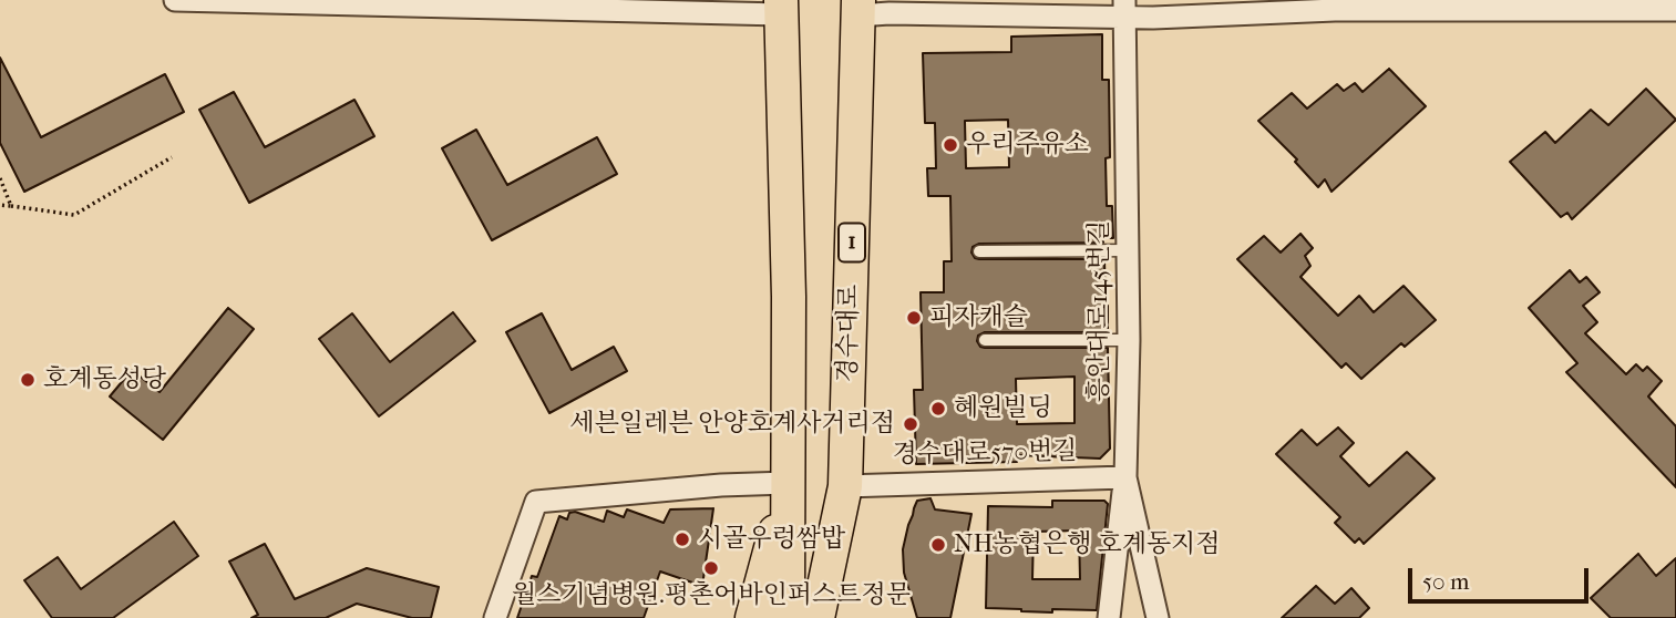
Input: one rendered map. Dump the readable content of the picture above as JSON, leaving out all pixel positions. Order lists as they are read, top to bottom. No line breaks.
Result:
{"streets":{"main road":["1","경수대로"],"street":["흥안대로145번길","경수대로570번길"]},"crossings":[["흥안대로145번길","경수대로570번길"],["경수대로","경수대로570번길"]],"places":["우리주유소","피자캐슬","호계동성당","혜원빌딩","세븐일레븐 안양호계사거리점","시골우렁쌈밥","NH농협은행 호계동지점","월스기념병원.평촌어바인퍼스트정문"],"scale_bar":"50 m"}
